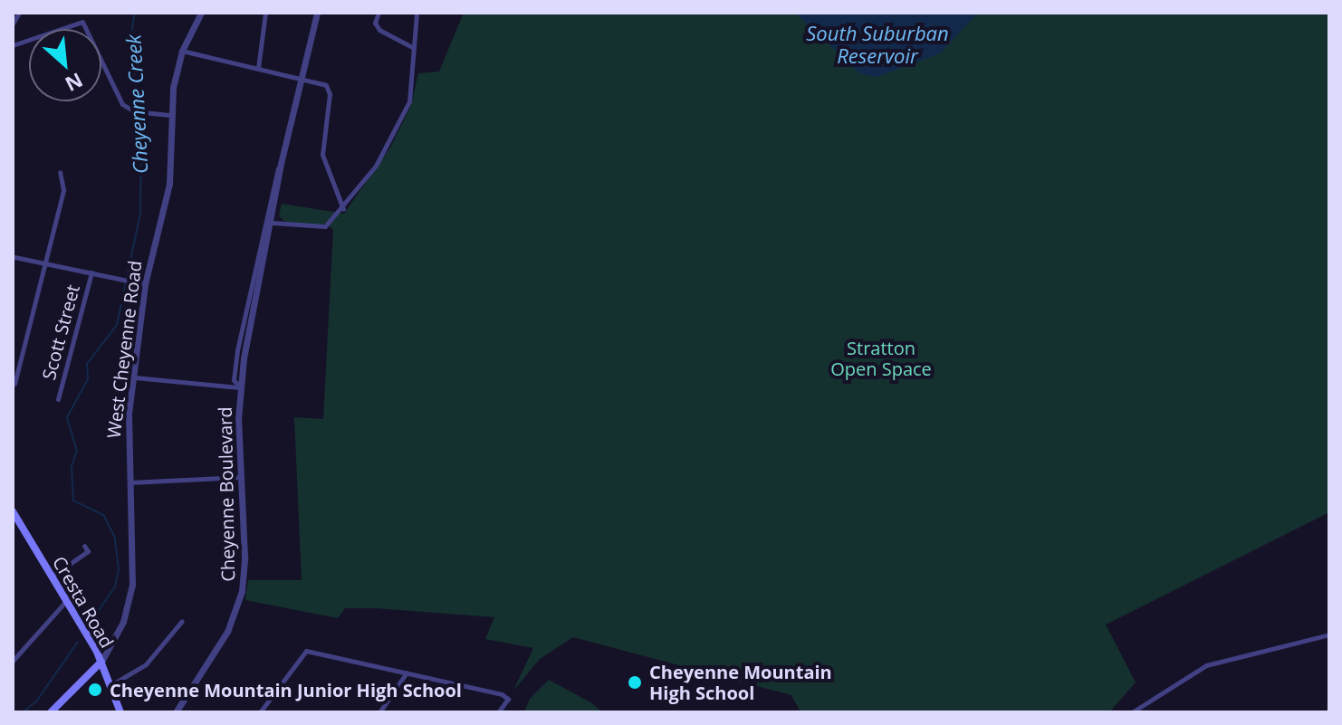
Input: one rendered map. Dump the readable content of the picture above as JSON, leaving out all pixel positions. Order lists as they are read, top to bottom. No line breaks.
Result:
{"streets":{"main road":["West Cheyenne Road","Cresta Road"],"street":["Scott Street","Cheyenne Boulevard"]},"crossings":[["West Cheyenne Road","Cresta Road"]],"water":["South Suburban Reservoir","Cheyenne Creek"],"parks":["Stratton Open Space"],"places":["Cheyenne Mountain High School","Cheyenne Mountain Junior High School"],"north":"bottom right"}
